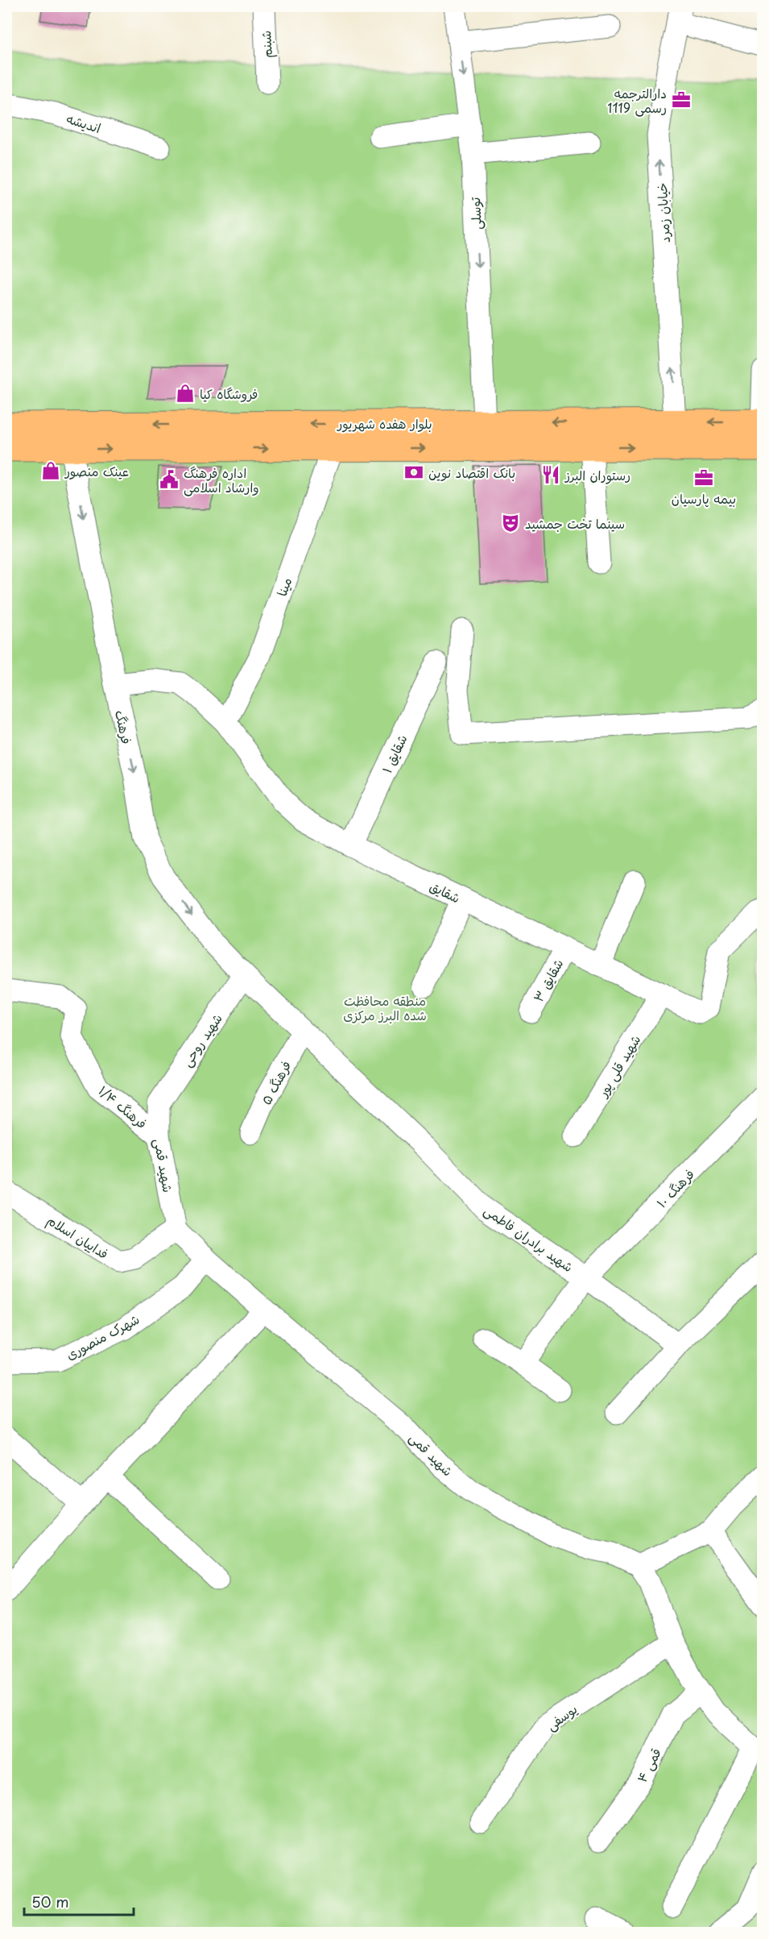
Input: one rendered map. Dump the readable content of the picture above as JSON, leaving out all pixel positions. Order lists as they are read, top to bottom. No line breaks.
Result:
{"streets":{"main road":["بلوار هفده شهریور"],"street":["شبنم","اندیشه","خیابان زمرد","توسلی","مینا","فرهنگ","شقایق ۱","شقایق","شقایق ۳","شهید روحی","شهید قلی پور","فرهنگ ۵","فرهنگ ۱/۴","شهید قمی","فرهنگ ۱۰","فداییان اسلام","شهید برادران فاطمی","شهرک منصوری","یوسفی","قمی ۴"]},"crossings":[["خیابان زمرد","بلوار هفده شهریور"],["توسلی","بلوار هفده شهریور"],["بلوار هفده شهریور","مینا"],["بلوار هفده شهریور","فرهنگ"],["مینا","شقایق"],["فرهنگ","شقایق"],["فرهنگ","شهید روحی"],["فرهنگ","شهید برادران فاطمی"],["شقایق ۱","شقایق"],["شقایق","شقایق ۳"],["شقایق","شهید قلی پور"],["شهید روحی","شهید قمی"],["شهید روحی","شهید برادران فاطمی"],["فرهنگ ۵","شهید برادران فاطمی"],["فرهنگ ۱/۴","شهید قمی"],["شهید قمی","فداییان اسلام"],["شهید قمی","شهرک منصوری"],["فرهنگ ۱۰","شهید برادران فاطمی"]],"one_way":["خیابان زمرد","توسلی","فرهنگ"],"parks":["منطقه محافظت شده البرز مرکزی"],"places":{"office":["دارالترجمه رسمی 1119","بیمه پارسیان"],"shop":["فروشگاه کیا","عینک منصور"],"bank":["بانک اقتصاد نوین"],"restaurant":["رستوران البرز"],"public building":["اداره فرهنگ وارشاد اسلامی"],"theatre":["سینما تخت جمشید"]},"scale_bar":"50 m"}
